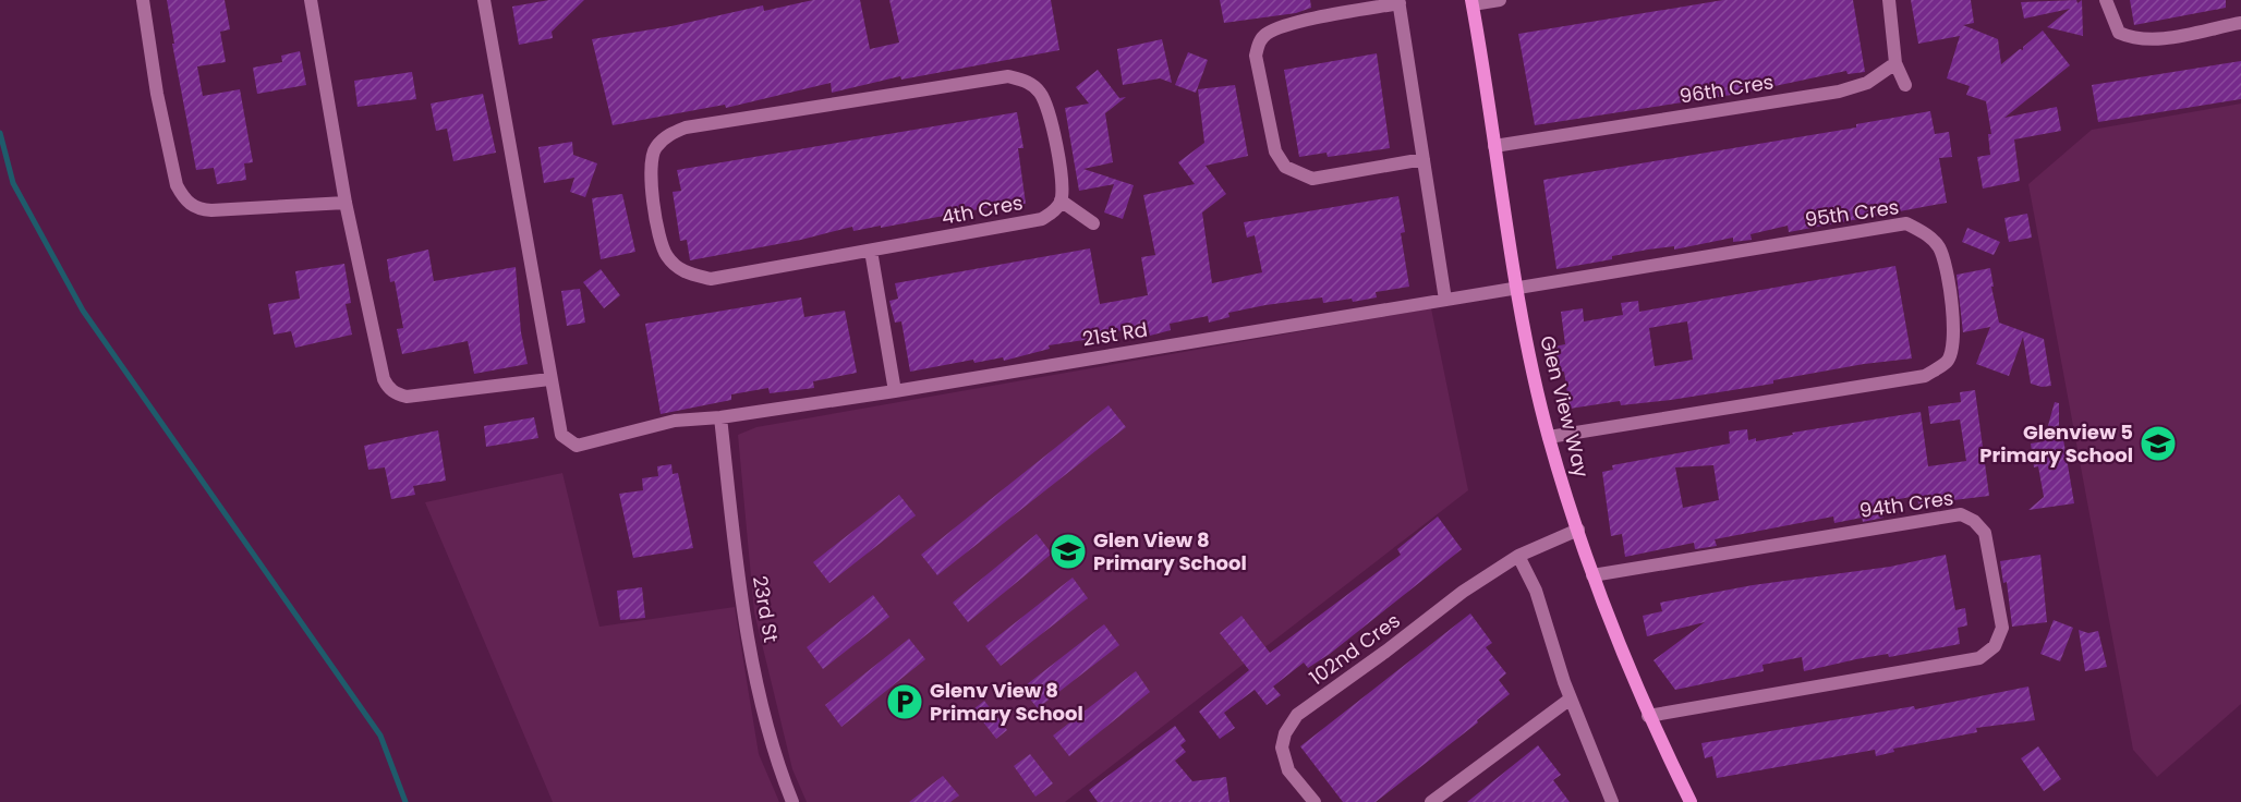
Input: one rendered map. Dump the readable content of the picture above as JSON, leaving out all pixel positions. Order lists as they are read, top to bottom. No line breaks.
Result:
{"streets":{"street":["96th Cres","4th Cres","95th Cres","21st Rd","Glen View Way","94th Cres","23rd St","102nd Cres"]},"crossings":[["96th Cres","Glen View Way"],["95th Cres","21st Rd"],["95th Cres","Glen View Way"],["21st Rd","Glen View Way"],["21st Rd","23rd St"],["Glen View Way","94th Cres"],["Glen View Way","102nd Cres"]],"places":{"school or university":["Glenview 5 Primary School","Glen View 8 Primary School"],"parking":["Glenv View 8 Primary School"]}}
